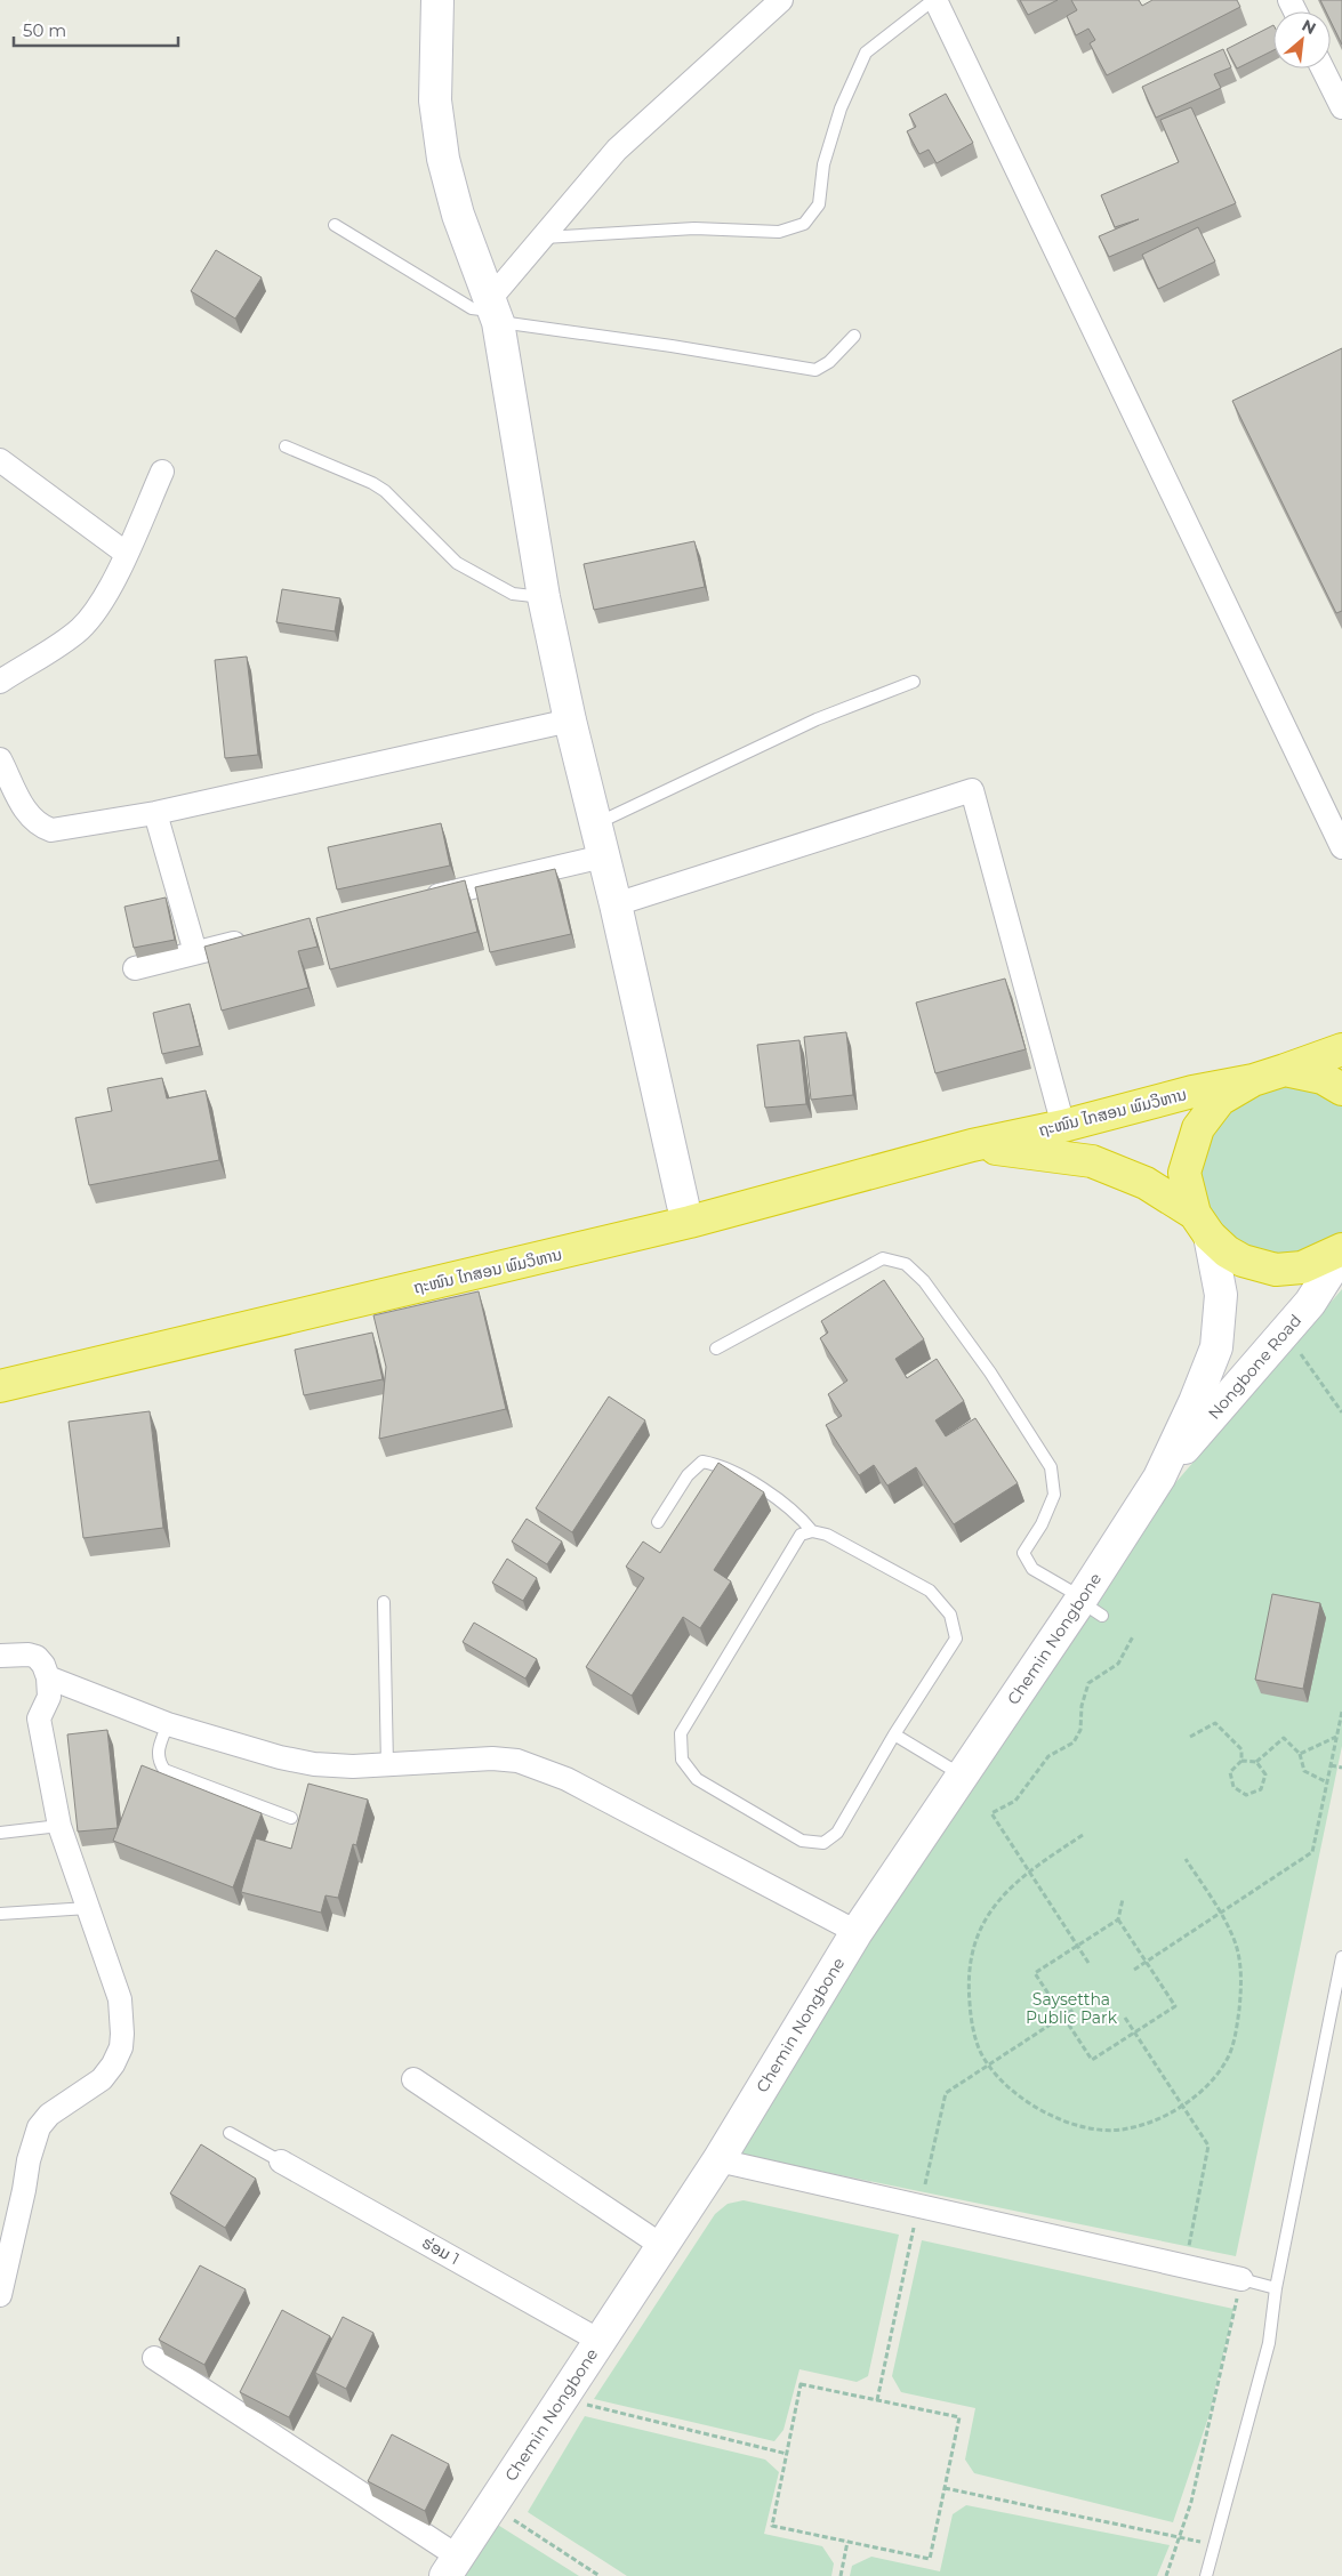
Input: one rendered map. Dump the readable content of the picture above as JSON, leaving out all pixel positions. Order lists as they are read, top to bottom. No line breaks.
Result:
{"streets":{"highway":["ຖະໜົນ ໄກສອນ ພົມວິຫານ"],"street":["Nongbone Road","Chemin Nongbone","ຮ່ອມ 1"]},"crossings":[["ຖະໜົນ ໄກສອນ ພົມວິຫານ","Nongbone Road"],["Nongbone Road","Chemin Nongbone"],["Chemin Nongbone","ຮ່ອມ 1"]],"parks":["Saysettha Public Park"],"scale_bar":"50 m","north":"top right"}
